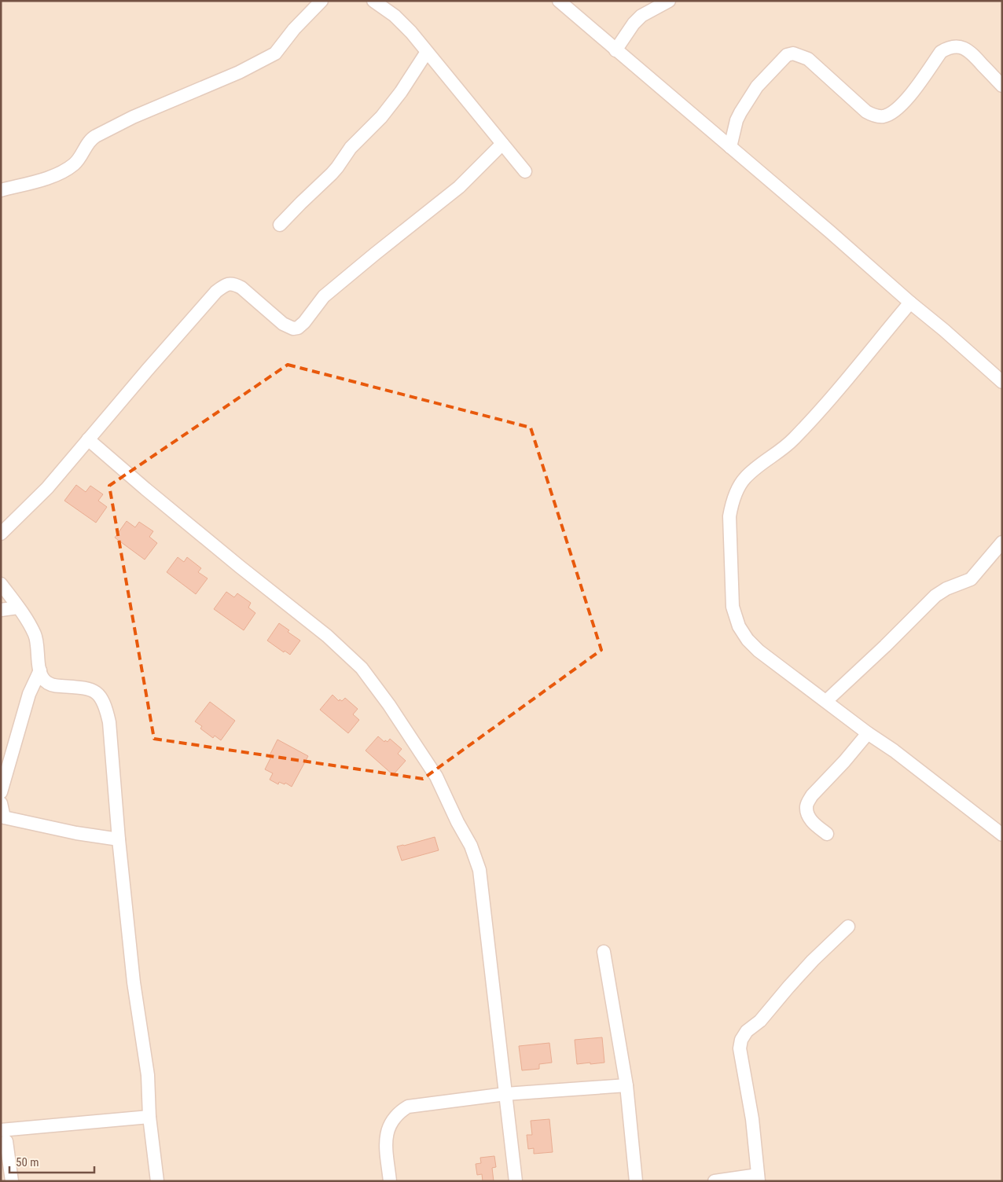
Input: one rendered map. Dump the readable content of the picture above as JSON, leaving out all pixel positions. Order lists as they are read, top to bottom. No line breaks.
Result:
{"scale_bar":"50 m"}
